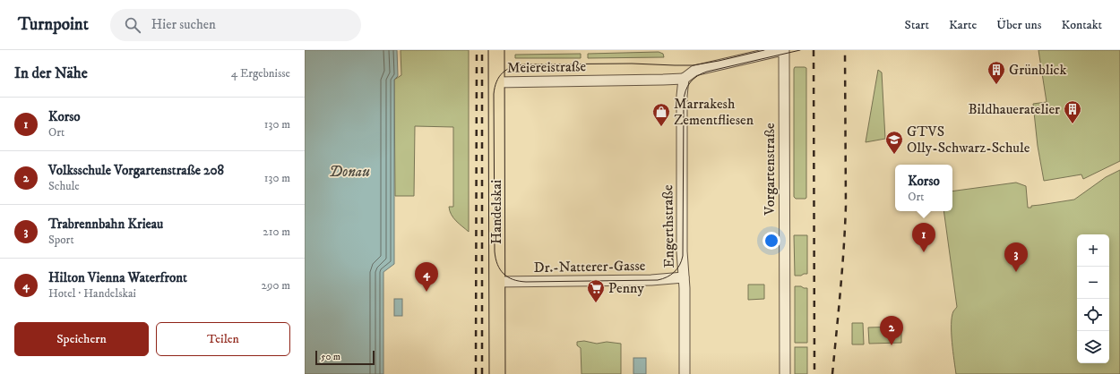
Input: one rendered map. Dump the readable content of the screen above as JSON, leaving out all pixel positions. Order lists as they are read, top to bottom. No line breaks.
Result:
{"streets":{"main road":["Handelskai"],"street":["Meiereistraße","Vorgartenstraße","Engerthstraße","Dr.-Natterer-Gasse"]},"crossings":[["Meiereistraße","Handelskai"],["Meiereistraße","Engerthstraße"],["Handelskai","Dr.-Natterer-Gasse"],["Engerthstraße","Dr.-Natterer-Gasse"]],"water":["Donau"],"places":{"building":["Grünblick","Bildhaueratelier"],"shop":["Marrakesh Zementfliesen"],"school or university":["GTVS Olly-Schwarz-Schule"],"supermarket":["Penny"]},"scale_bar":"50 m","page":{"header":"Turnpoint","search":"Hier suchen","nav":["Start","Karte","Über uns","Kontakt"],"heading":["In der Nähe","4 Ergebnisse"],"list":[{"mark":"1","name":"Korso","note":"Ort","value":"130 m"},{"mark":"2","name":"Volksschule Vorgartenstraße 208","note":"Schule","value":"130 m"},{"mark":"3","name":"Trabrennbahn Krieau","note":"Sport","value":"210 m"},{"mark":"4","name":"Hilton Vienna Waterfront","note":"Hotel · Handelskai","value":"290 m"}],"popup":["Korso","Ort"],"pins":["1","3","4","2"],"map_buttons":["+","−"],"buttons":["Speichern","Teilen"],"scale":"50 m"}}
